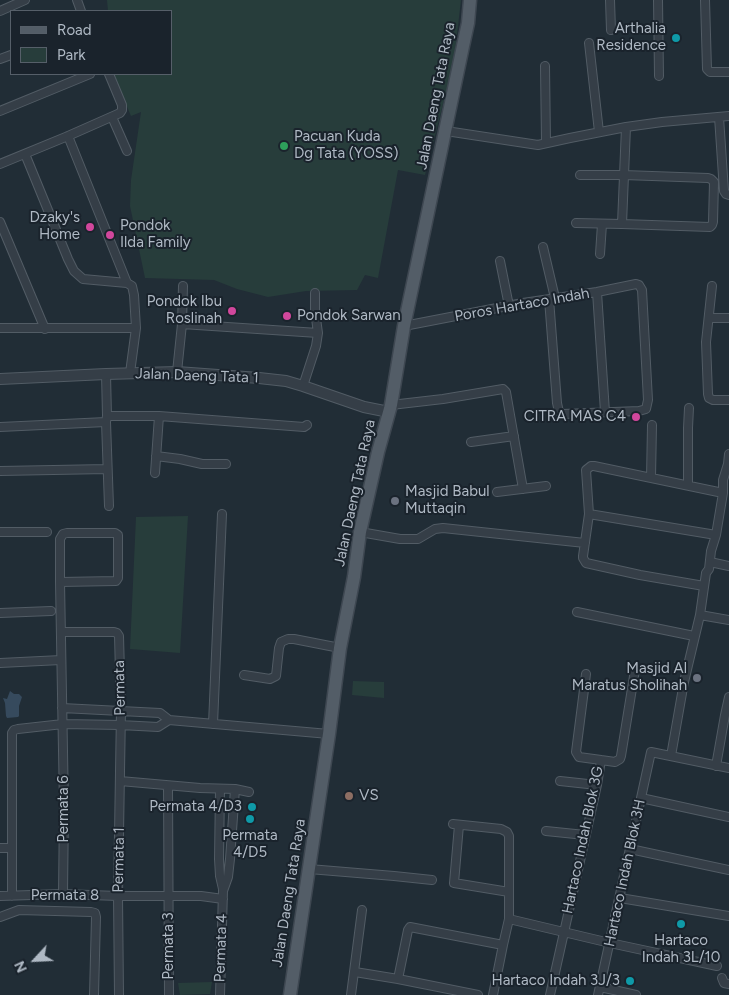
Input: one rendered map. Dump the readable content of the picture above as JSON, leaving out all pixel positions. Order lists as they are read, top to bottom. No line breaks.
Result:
{"streets":{"main road":["Jalan Daeng Tata Raya"],"street":["Poros Hartaco Indah","Jalan Daeng Tata 1","Permata","Permata 6","Hartaco Indah Blok 3G","Permata 1","Hartaco Indah Blok 3H","Permata 8","Permata 3","Permata 4"]},"crossings":[["Jalan Daeng Tata Raya","Poros Hartaco Indah"],["Jalan Daeng Tata Raya","Jalan Daeng Tata 1"],["Permata","Permata 6"],["Permata","Permata 1"],["Permata 6","Permata 8"],["Permata 1","Permata 8"]],"places":["Arthalia Residence","Pacuan Kuda Dg Tata (YOSS)","Dzaky's Home","Pondok Ilda Family","Pondok Ibu Roslinah","Pondok Sarwan","CITRA MAS C4","Masjid Babul Muttaqin","Masjid Al Maratus Sholihah","VS","Permata 4/D3","Permata 4/D5","Hartaco Indah 3L/10","Hartaco Indah 3J/3"],"legend":["Road","Park"],"north":"bottom left"}
